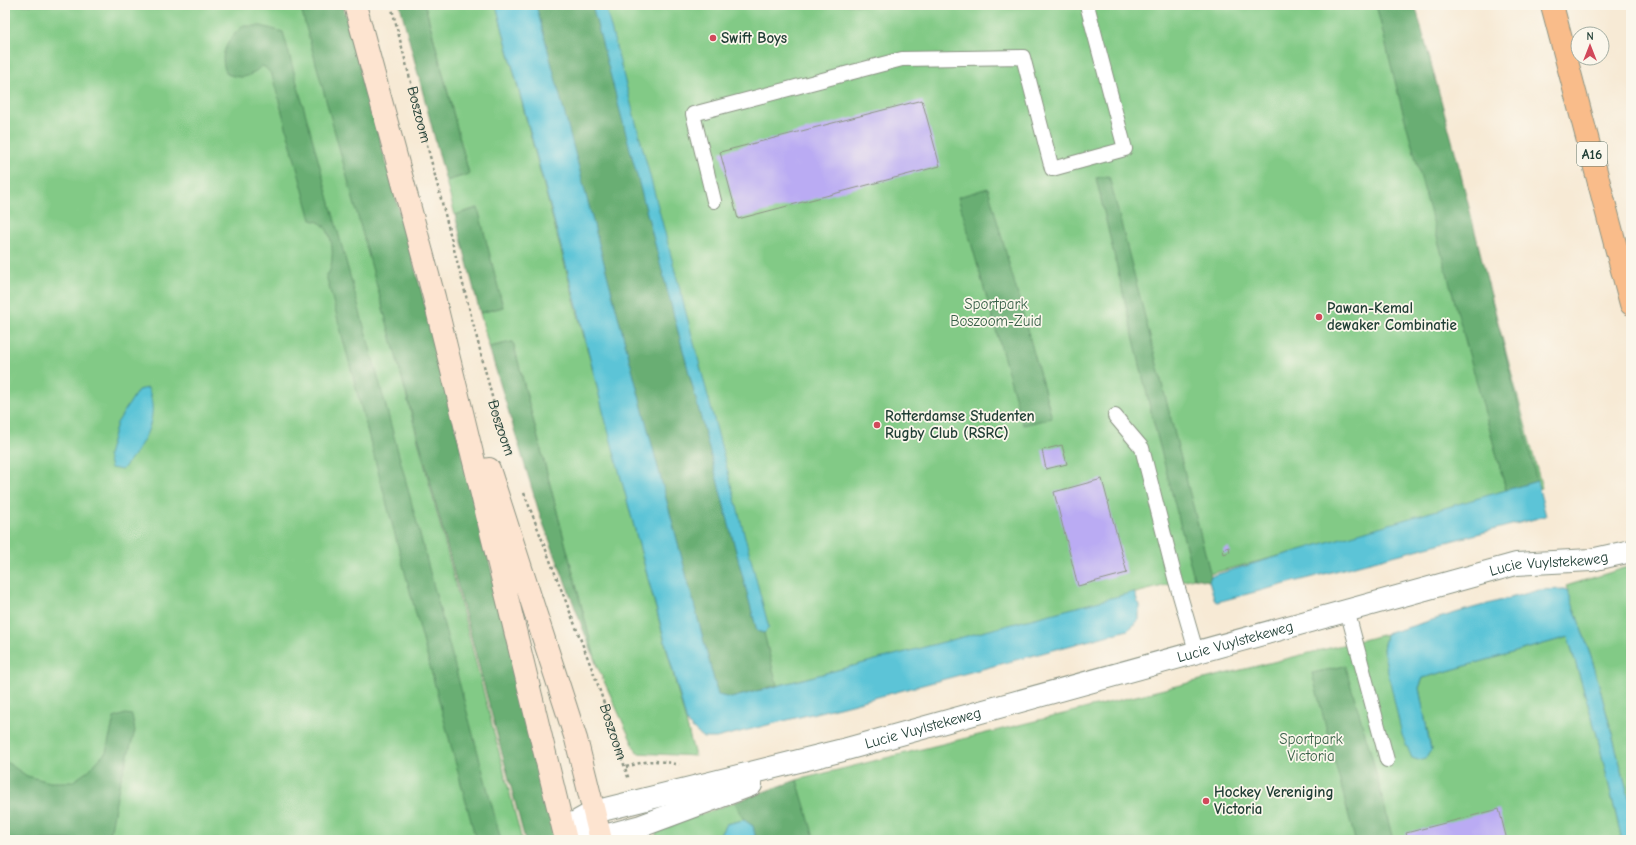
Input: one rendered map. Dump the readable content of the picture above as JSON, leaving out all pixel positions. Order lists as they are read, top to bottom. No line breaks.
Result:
{"streets":{"highway":["A16"],"main road":["Boszoom"],"street":["Lucie Vuylstekeweg"]},"crossings":[["Boszoom","Lucie Vuylstekeweg"]],"parks":["Sportpark Boszoom-Zuid","Sportpark Victoria"],"places":["Swift Boys","Pawan-Kemal dewaker Combinatie","Rotterdamse Studenten Rugby Club (RSRC)","Hockey Vereniging Victoria"],"north":"top"}
